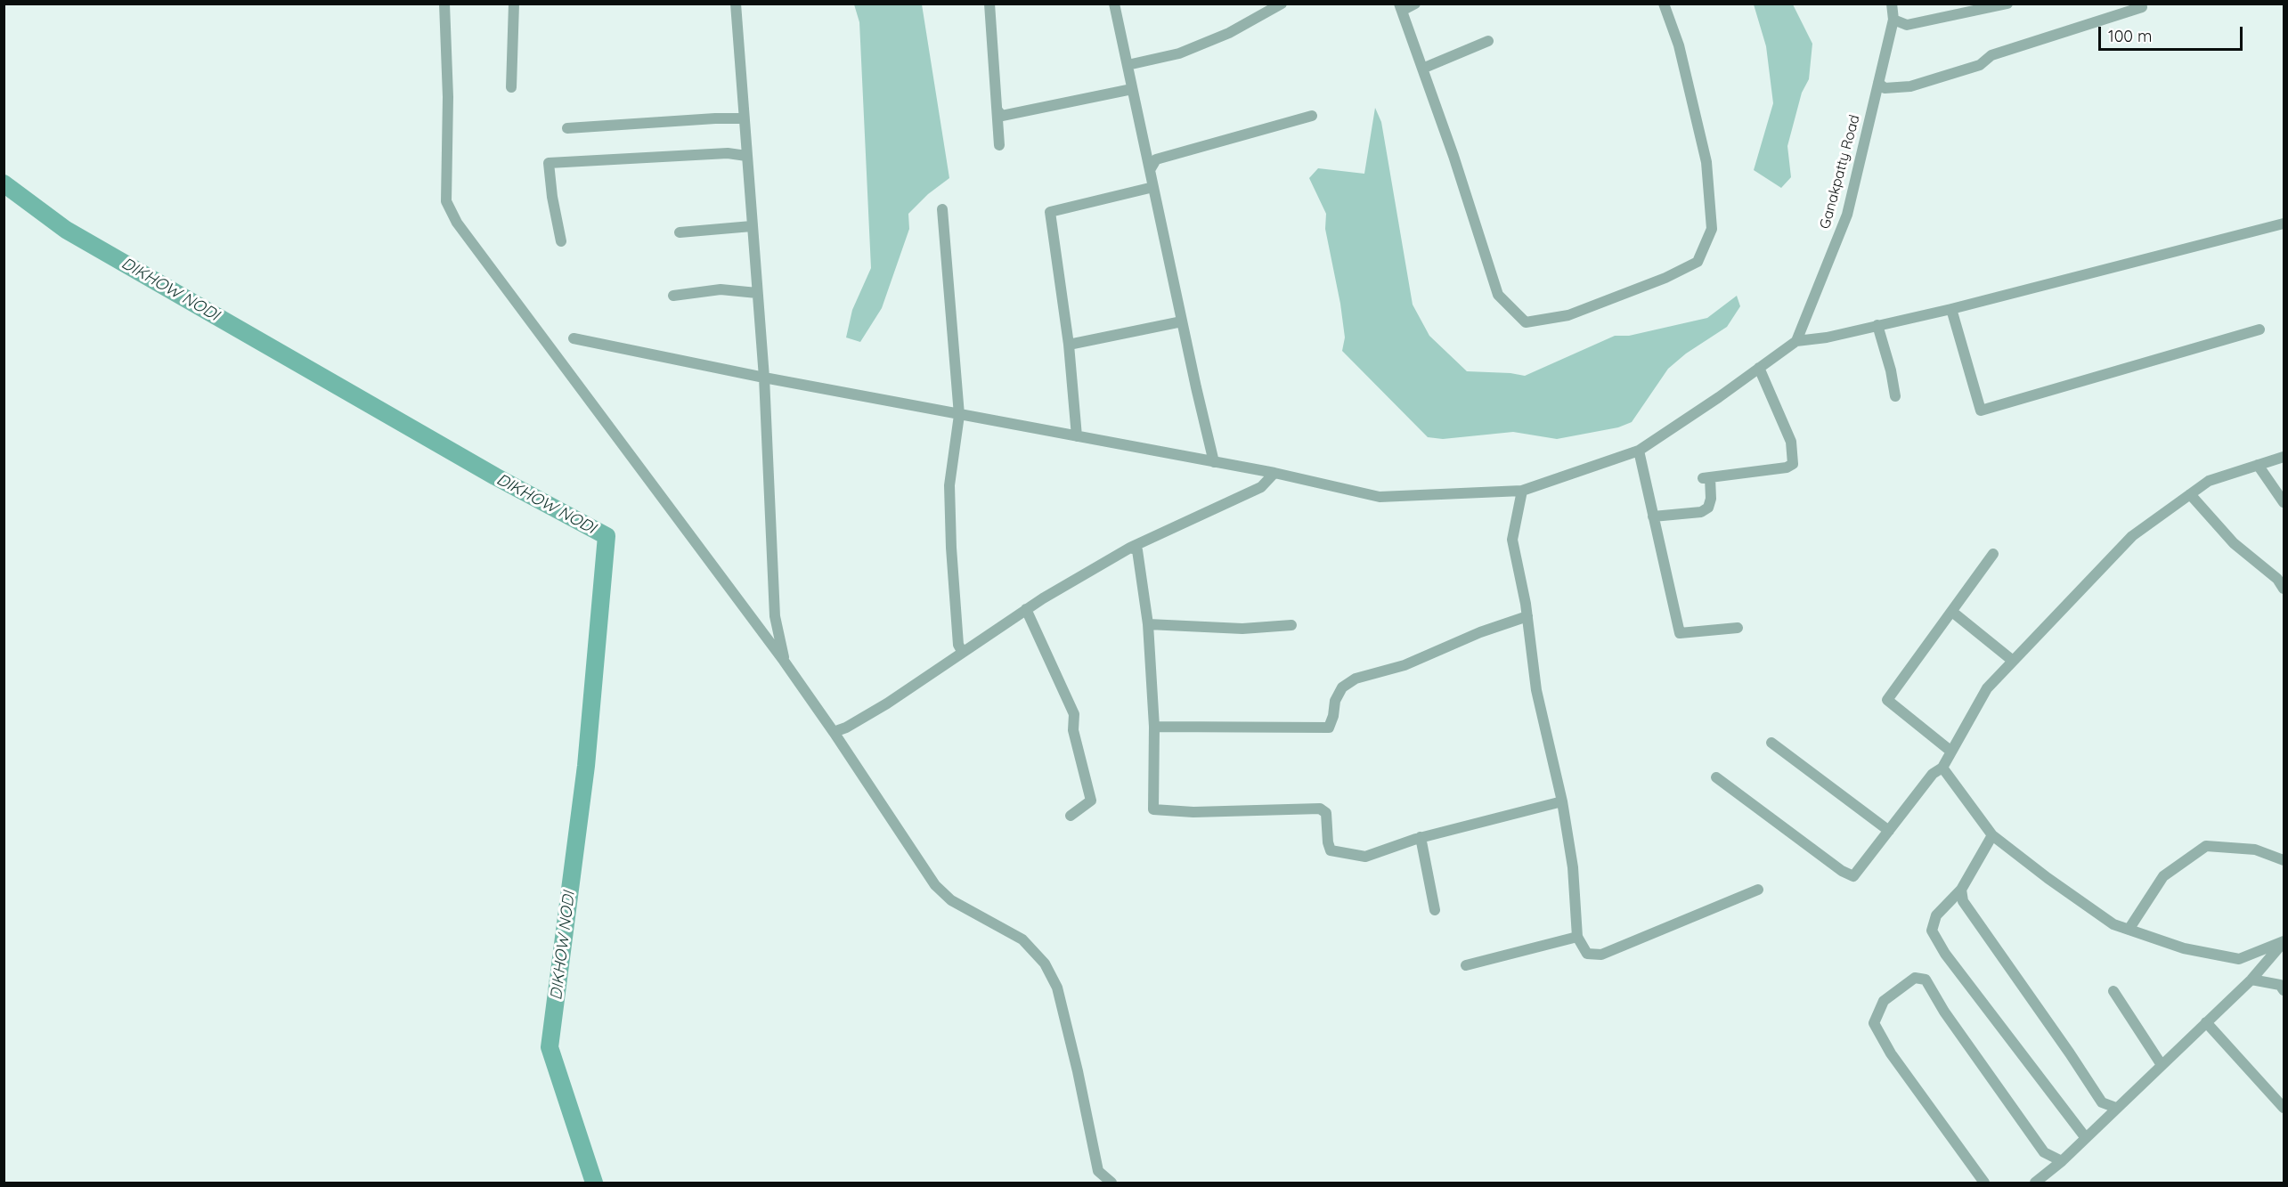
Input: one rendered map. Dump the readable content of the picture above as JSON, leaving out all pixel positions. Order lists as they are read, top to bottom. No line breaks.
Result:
{"streets":{"street":["Ganakpatty Road"]},"water":["DIKHOW NODI"],"scale_bar":"100 m"}
